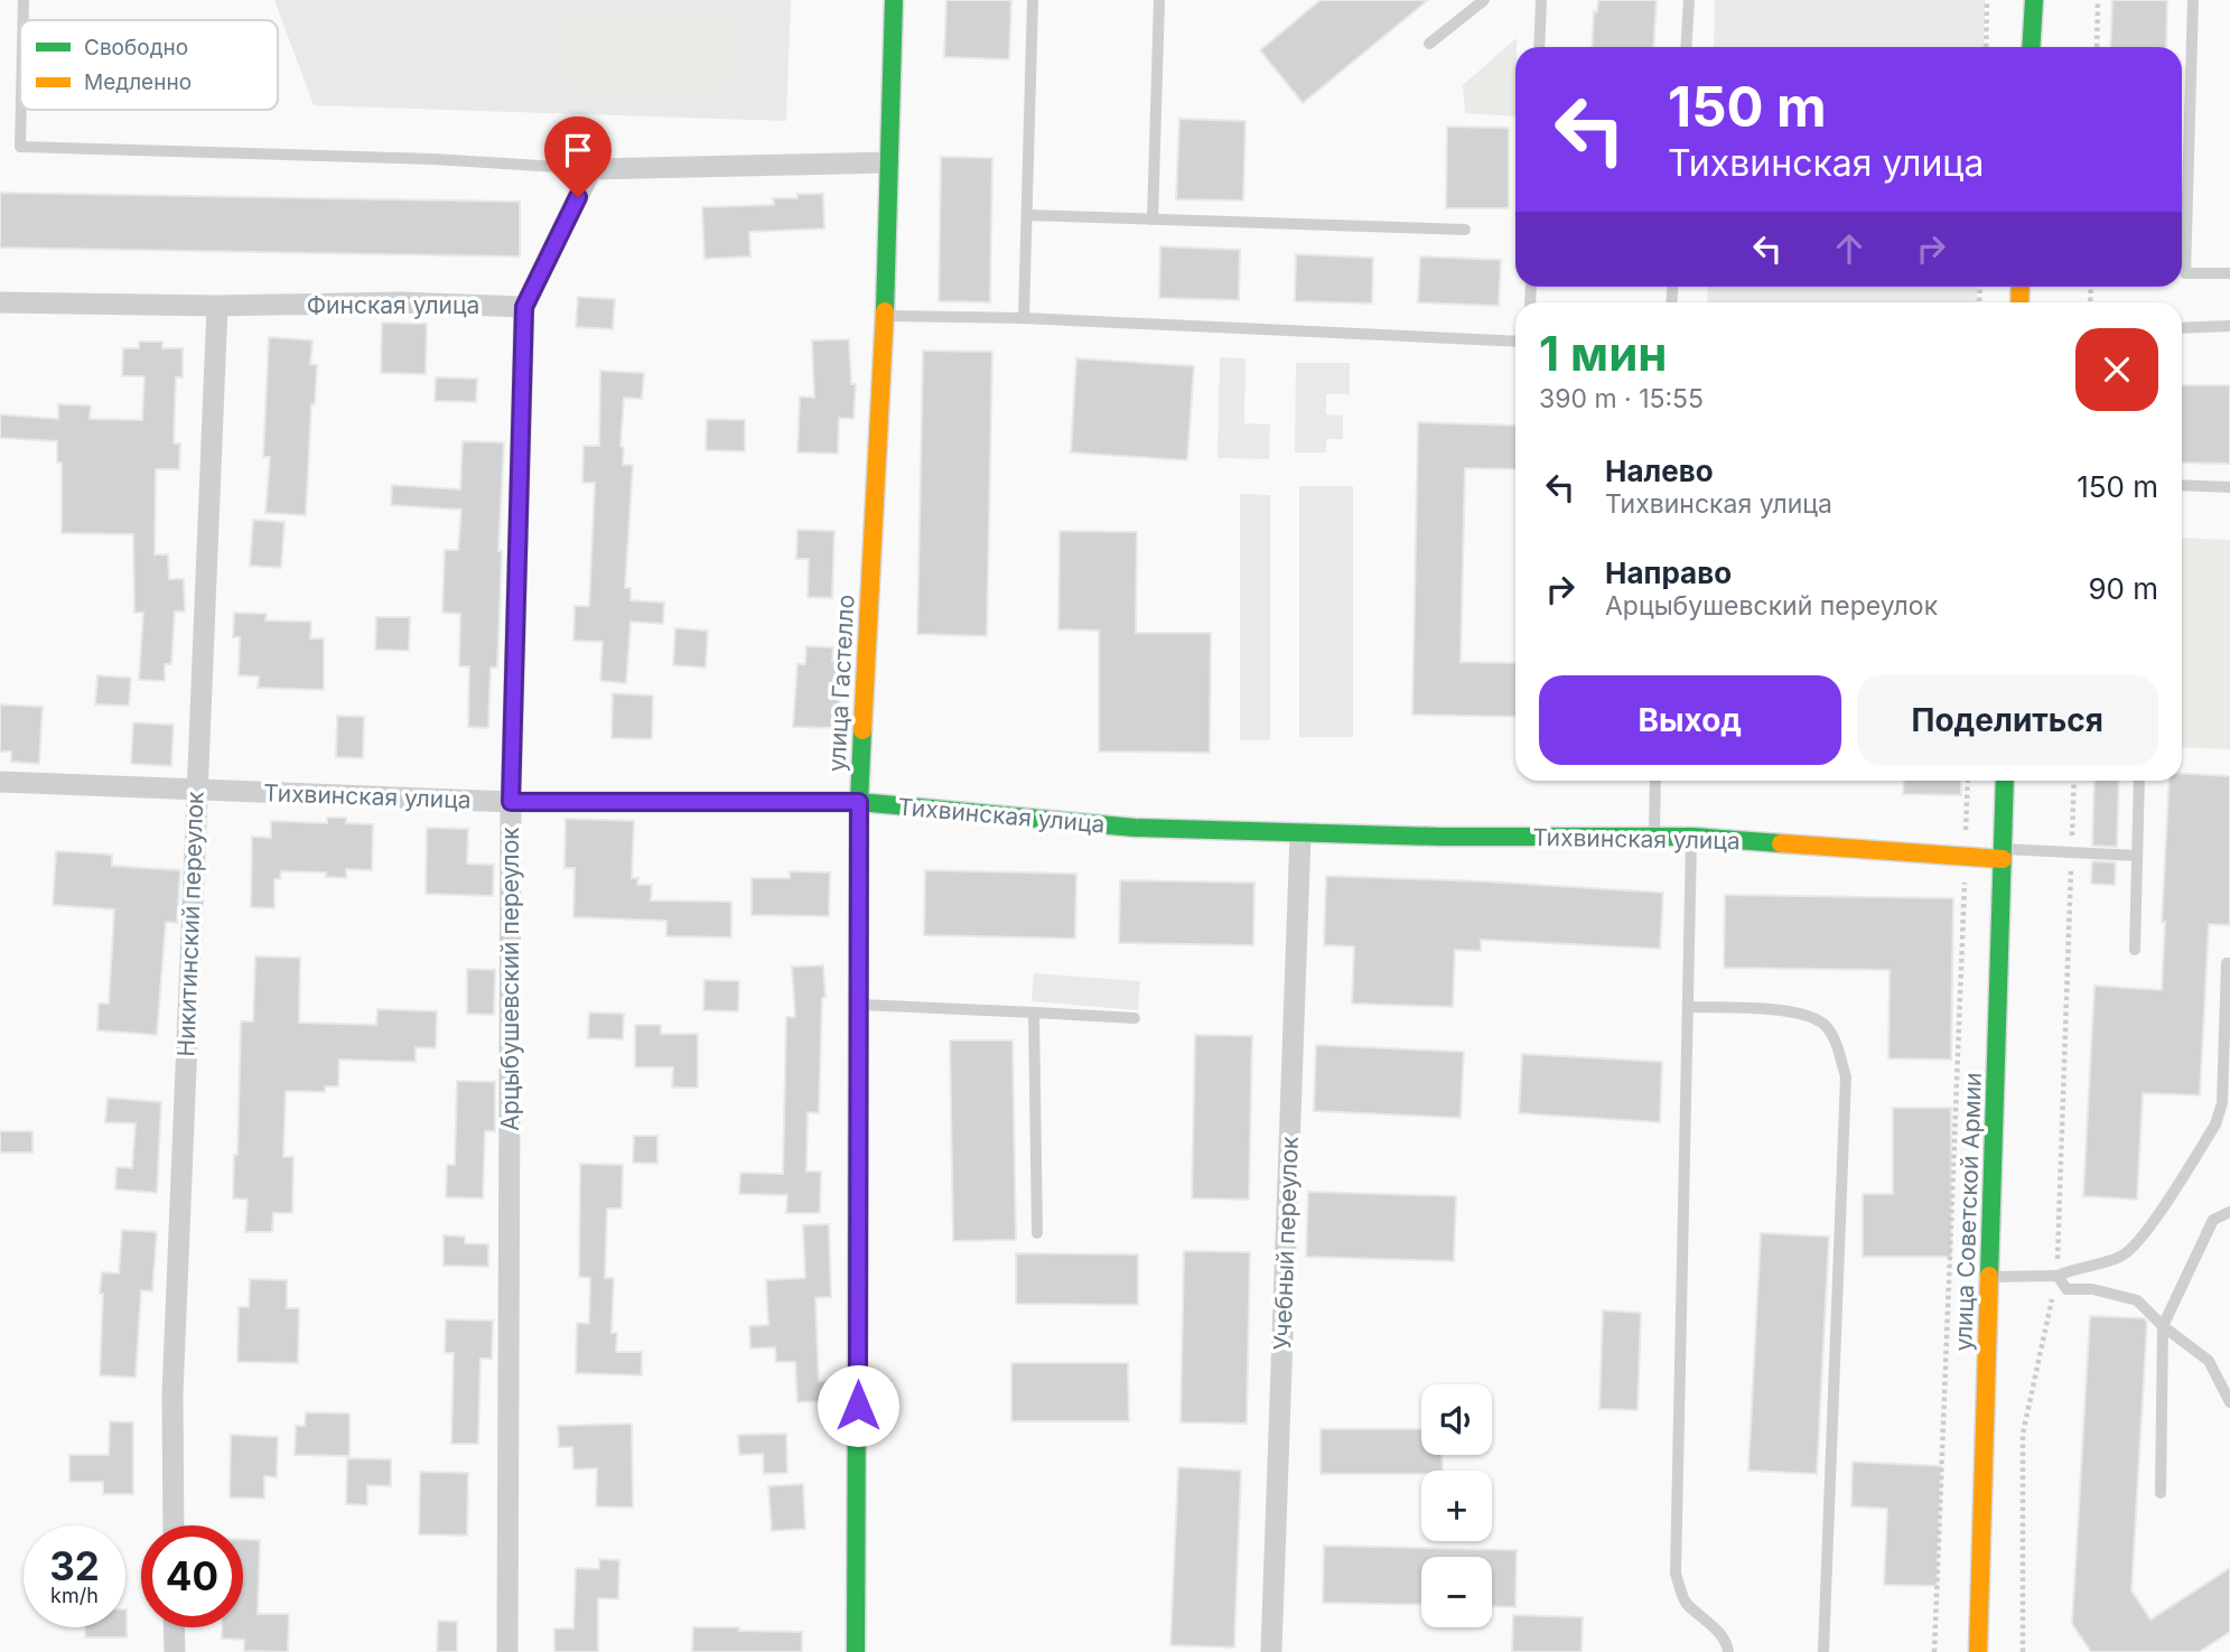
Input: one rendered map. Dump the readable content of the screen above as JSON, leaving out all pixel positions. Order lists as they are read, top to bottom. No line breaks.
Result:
{"streets":{"street":["Финская улица","улица Гастелло","Тихвинская улица","Никитинский переулок","Арцыбушевский переулок","улица Советской Армии","Учебный переулок"]},"crossings":[["Финская улица","Никитинский переулок"],["Финская улица","Арцыбушевский переулок"],["улица Гастелло","Тихвинская улица"],["Тихвинская улица","Никитинский переулок"],["Тихвинская улица","Арцыбушевский переулок"],["Тихвинская улица","улица Советской Армии"],["Тихвинская улица","Учебный переулок"]],"legend":["Свободно","Медленно"],"page":{"turn":["150 m","Тихвинская улица"],"heading":["1 мин","390 m · 15:55"],"list":[{"name":"Налево","note":"Тихвинская улица","value":"150 m"},{"name":"Направо","note":"Арцыбушевский переулок","value":"90 m"}],"buttons":["Выход","Поделиться"],"map_buttons":["+","−"],"speed":"32 km/h","limit":"40"}}
